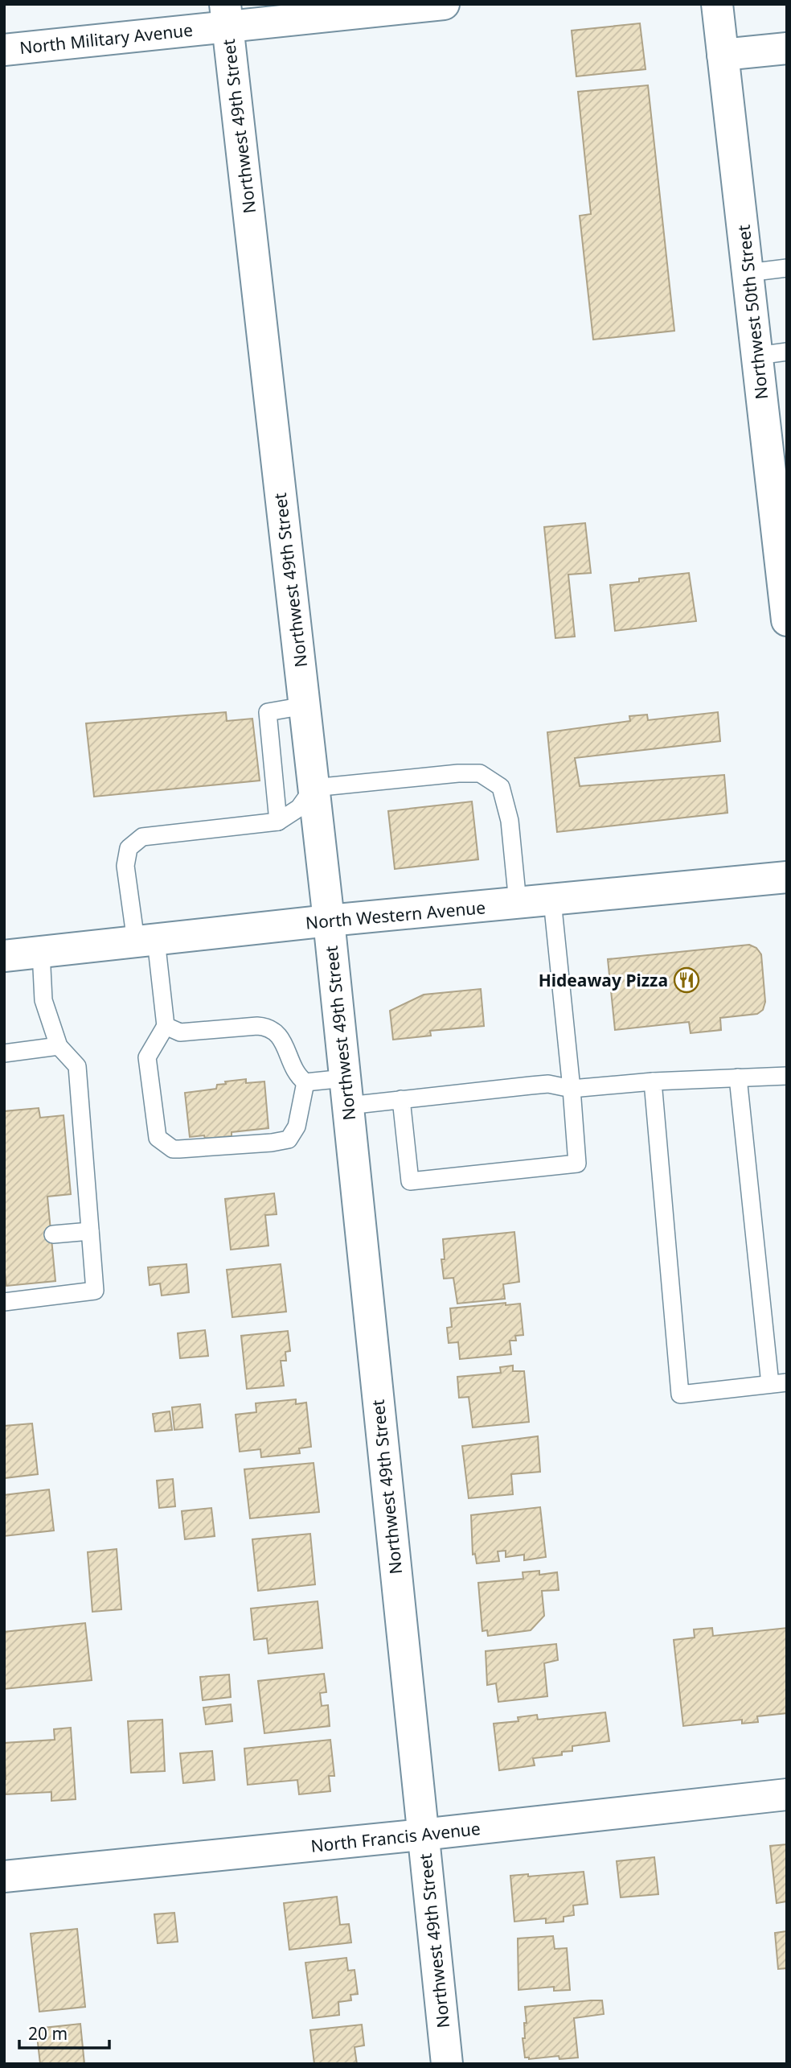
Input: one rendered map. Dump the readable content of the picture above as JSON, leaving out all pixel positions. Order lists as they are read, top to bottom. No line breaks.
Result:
{"streets":{"street":["North Military Avenue","Northwest 49th Street","Northwest 50th Street","North Western Avenue","North Francis Avenue"]},"crossings":[["North Military Avenue","Northwest 49th Street"],["Northwest 49th Street","North Western Avenue"],["Northwest 49th Street","North Francis Avenue"]],"places":{"restaurant":["Hideaway Pizza"]},"scale_bar":"20 m"}
